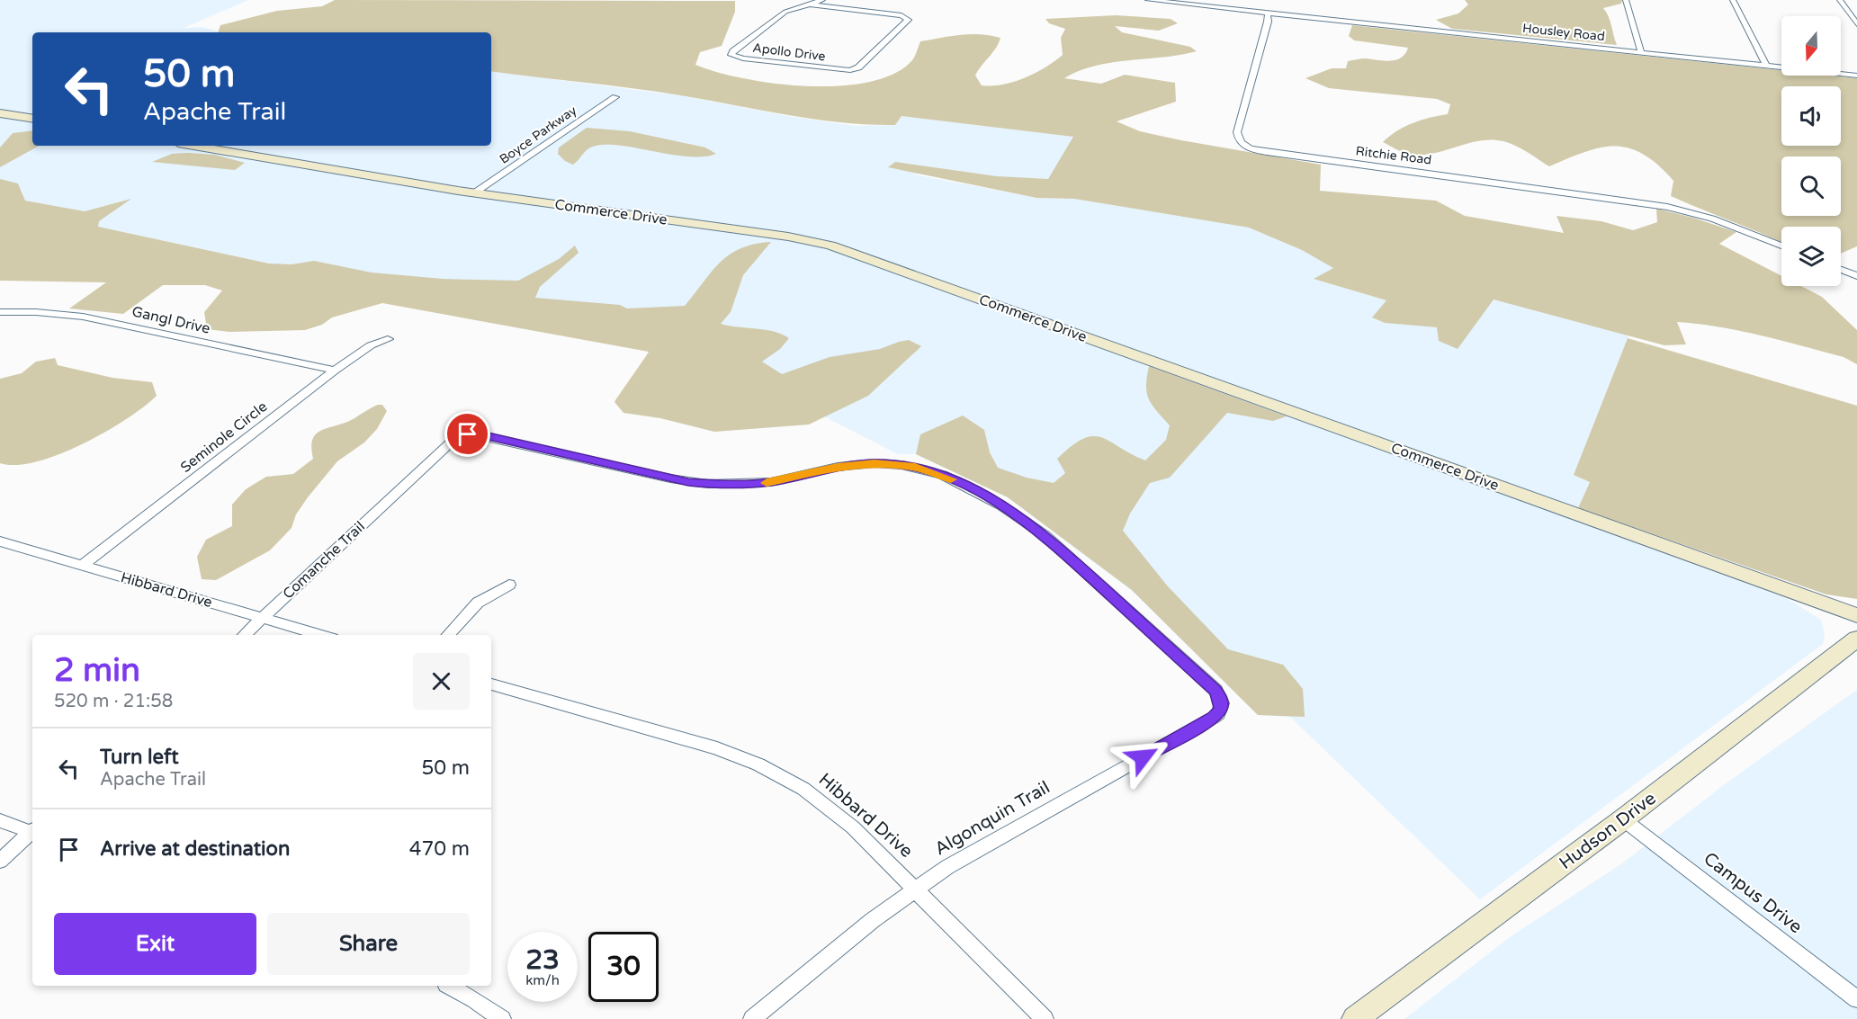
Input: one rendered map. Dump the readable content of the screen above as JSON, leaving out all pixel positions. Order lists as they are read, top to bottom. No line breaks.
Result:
{"streets":{"street":["Housley Road","Apollo Drive","Boyce Parkway","Ritchie Road","Commerce Drive","Gangl Drive","Seminole Circle","Comanche Trail","Hibbard Drive","Algonquin Trail","Hudson Drive","Campus Drive"]},"crossings":[["Housley Road","Ritchie Road"],["Boyce Parkway","Commerce Drive"],["Gangl Drive","Seminole Circle"],["Seminole Circle","Hibbard Drive"],["Comanche Trail","Hibbard Drive"],["Comanche Trail","Algonquin Trail"],["Hibbard Drive","Algonquin Trail"],["Hudson Drive","Campus Drive"]],"north":"bottom","page":{"turn":["50 m","Apache Trail"],"heading":["2 min","520 m · 21:58"],"list":[{"name":"Turn left","note":"Apache Trail","value":"50 m"},{"name":"Arrive at destination","value":"470 m"}],"buttons":["Exit","Share"],"speed":"23 km/h","limit":"30"}}
